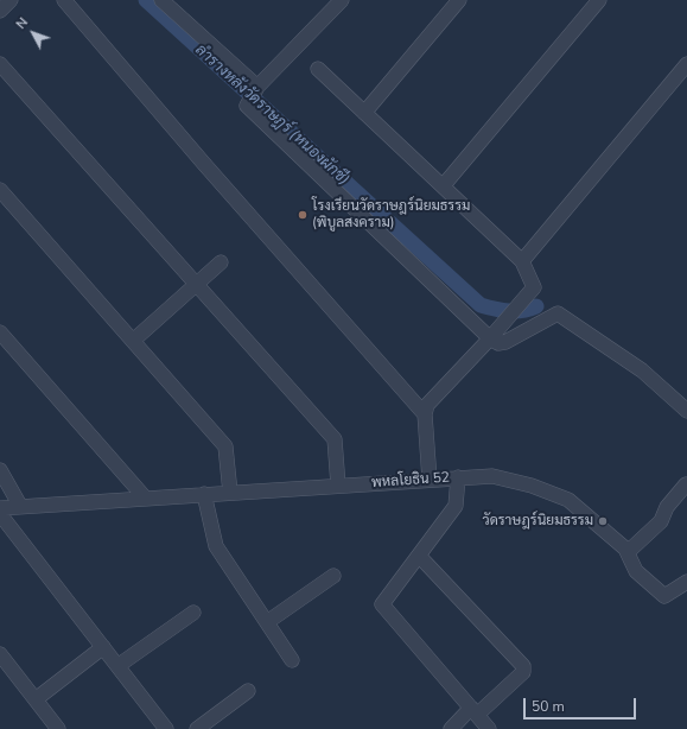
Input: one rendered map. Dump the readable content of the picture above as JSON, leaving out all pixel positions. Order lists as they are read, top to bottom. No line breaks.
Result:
{"streets":{"street":["พหลโยธิน 52"]},"water":["ลำรางหลังวัดราษฎร์ (หนองผักชี)"],"places":["โรงเรียนวัดราษฎร์นิยมธรรม (พิบูลสงคราม)","วัดราษฎร์นิยมธรรม"],"scale_bar":"50 m","north":"top left"}
